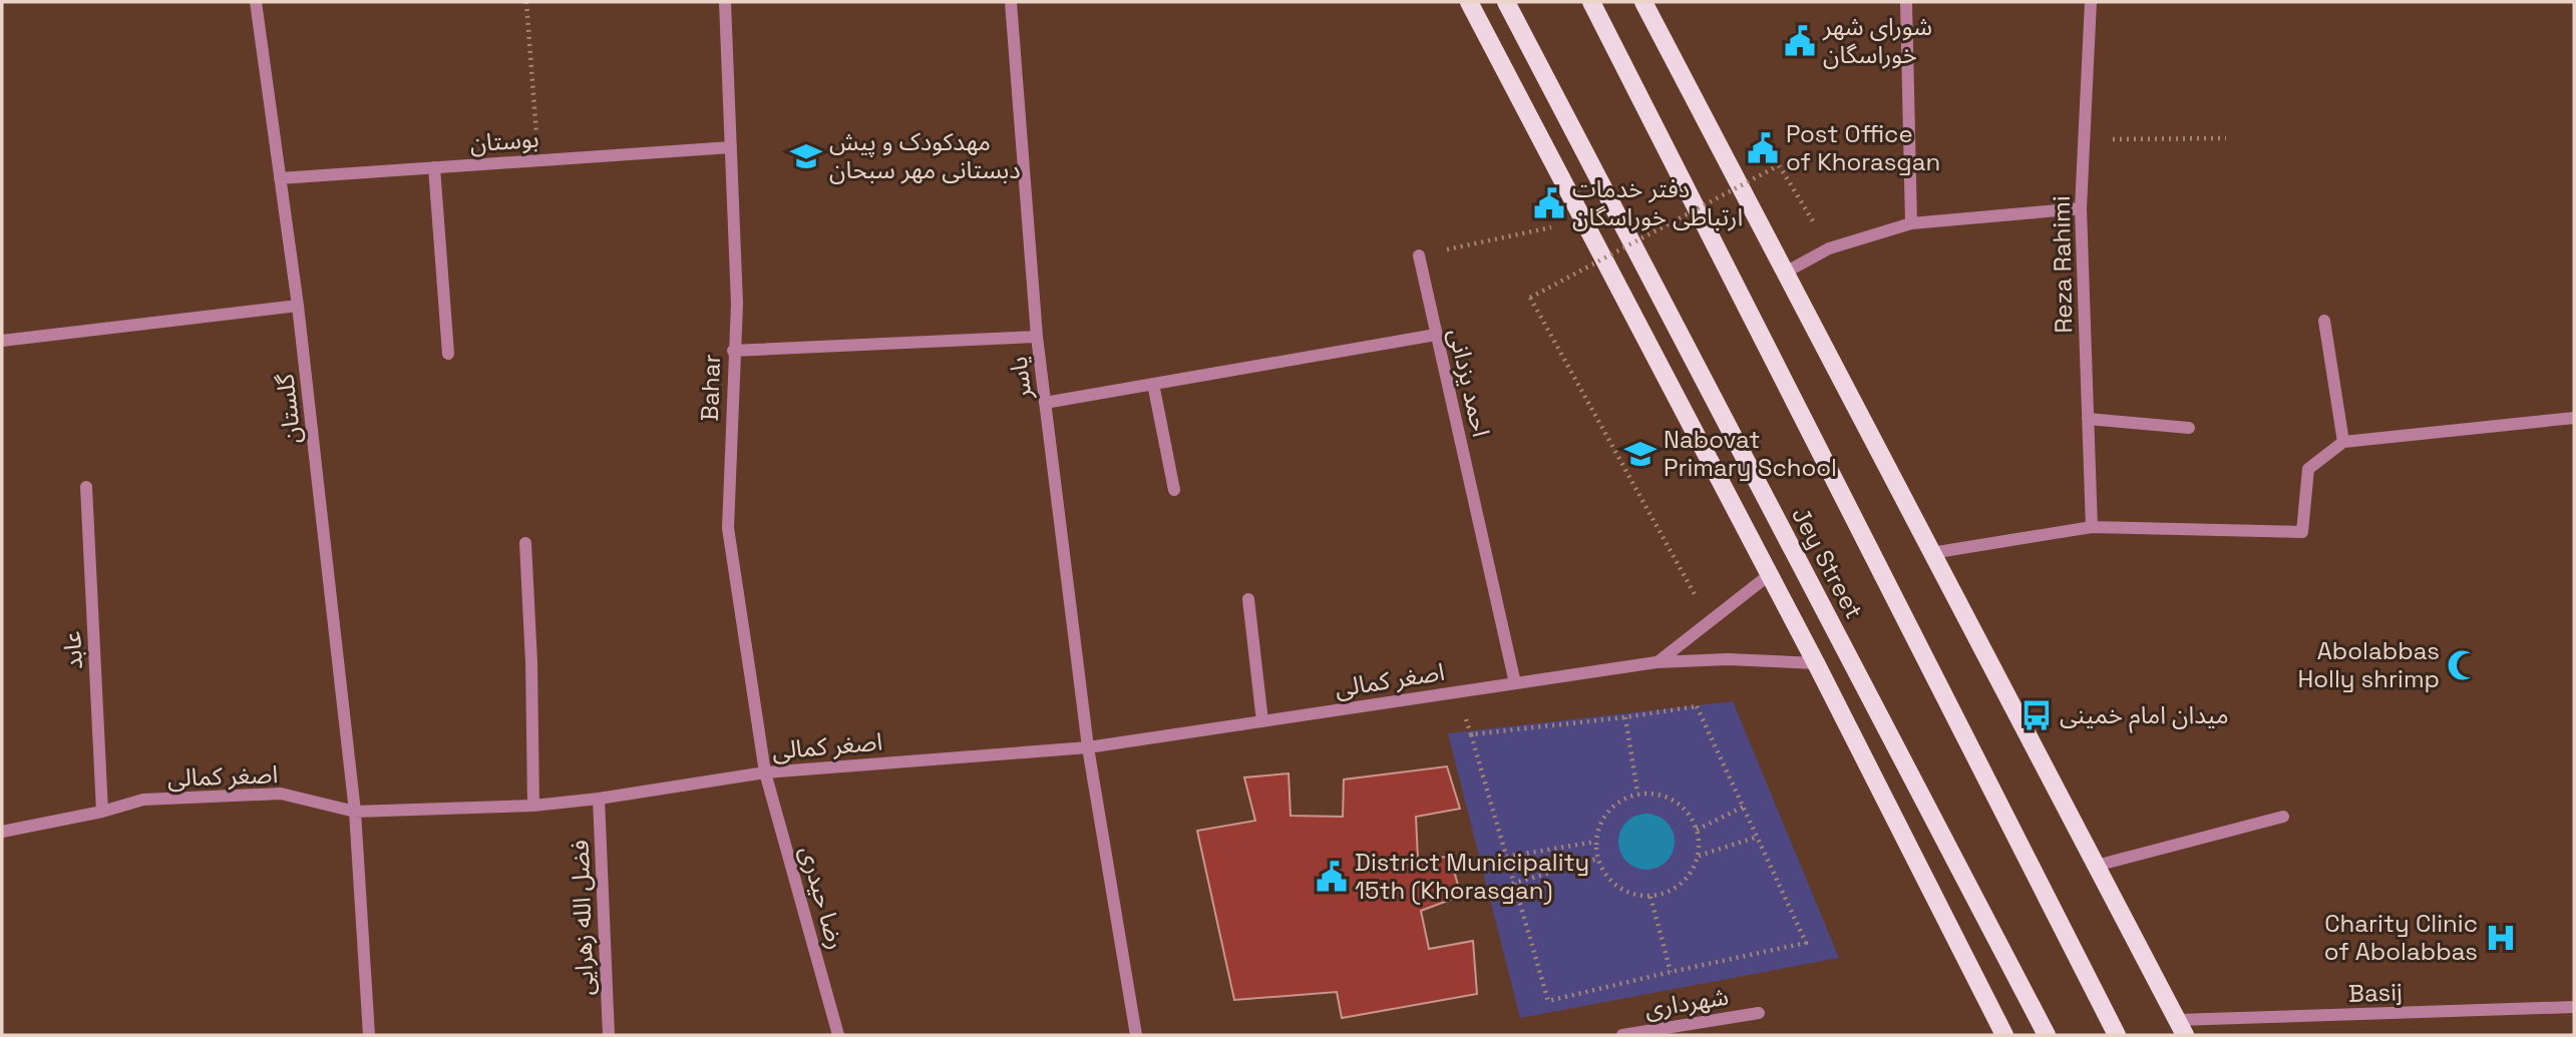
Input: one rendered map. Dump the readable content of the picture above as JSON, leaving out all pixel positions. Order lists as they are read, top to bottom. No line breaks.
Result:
{"streets":{"main road":["Jey Street"],"street":["بوستان","Reza Rahimi","یاسر","احمد یزدانی","Bahar","گلستان","عابد","اصغر کمالی","رضا حیدری","فضل الله زهرایی","Basij","شهرداری"]},"crossings":[["بوستان","Bahar"],["بوستان","گلستان"],["یاسر","اصغر کمالی"],["احمد یزدانی","اصغر کمالی"],["Bahar","اصغر کمالی"],["Bahar","رضا حیدری"],["گلستان","اصغر کمالی"],["عابد","اصغر کمالی"],["اصغر کمالی","رضا حیدری"],["اصغر کمالی","فضل الله زهرایی"]],"places":{"public building":["شورای شهر خوراسگان","Post Office of Khorasgan","دفتر خدمات ارتباطی خوراسگان","District Municipality 15th (Khorasgan)"],"school or university":["مهدکودک و پیش دبستانی مهر سبحان","Nabovat Primary School"],"mosque":["Abolabbas Holly shrimp"],"bus stop":["میدان امام خمینی"],"hospital":["Charity Clinic of Abolabbas"]}}
